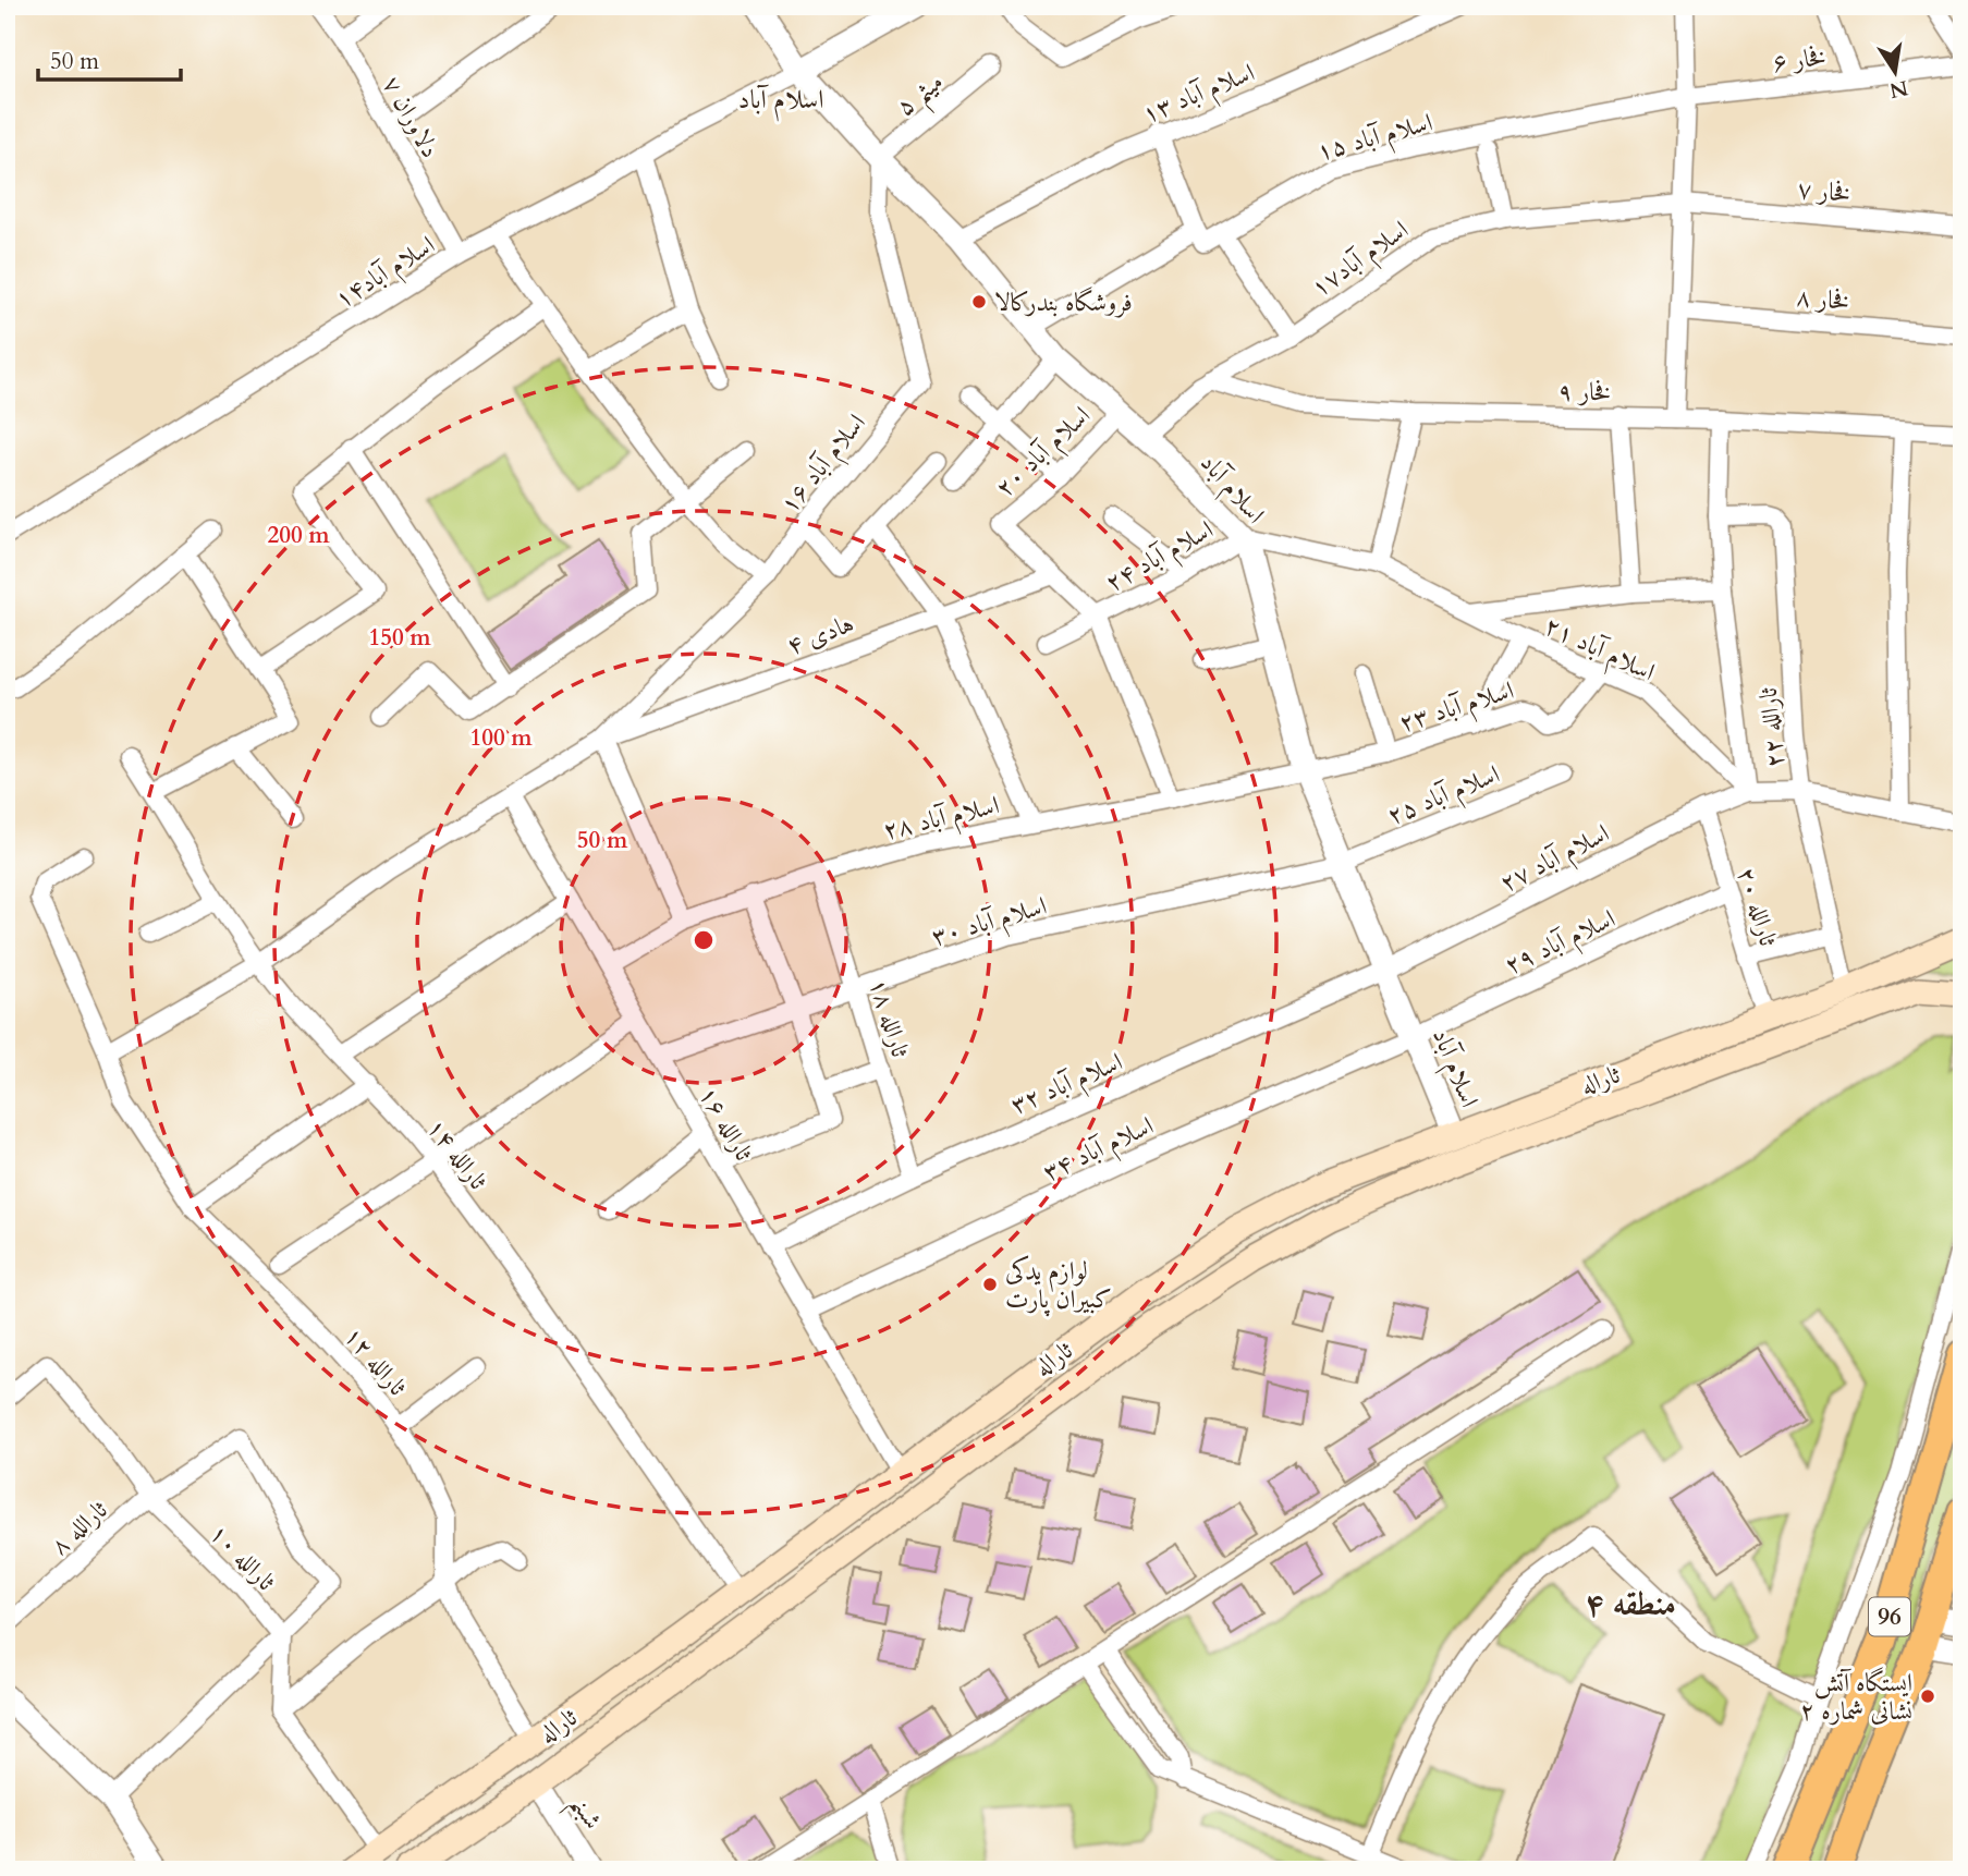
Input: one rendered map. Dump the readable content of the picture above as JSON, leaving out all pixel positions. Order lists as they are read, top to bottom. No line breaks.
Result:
{"streets":{"main road":["ثاراله","96"],"street":["فخار ۶","اسلام آباد ۱۳","میثم ۵","دلاوران ۷","اسلام آباد ۱۵","فخار ۷","اسلام آباد۱۷","اسلام آباد۱۴","فخار ۸","فخار ۹","اسلام آباد ۲۰","اسلام آباد ۱۶","اسلام آباد","اسلام آباد ۲۴","هادی ۴","اسلام آباد ۲۱","اسلام آباد ۲۳","ثارالله ۲۲","اسلام آباد ۲۵","اسلام آباد ۲۸","اسلام آباد ۲۷","ثارالله ۲۰","اسلام آباد ۳۰","اسلام آباد ۲۹","ثارالله ۱۸","اسلام آباد ۳۲","ثارالله ۱۶","اسلام آباد ۳۴","ثارالله ۱۴","ثارالله ۱۲","ثارالله ۸","ثارالله ۱۰","شبنم"]},"crossings":[["فخار ۶","اسلام آباد ۱۵"],["اسلام آباد ۱۳","اسلام آباد"],["میثم ۵","اسلام آباد ۱۶"],["میثم ۵","اسلام آباد"],["دلاوران ۷","اسلام آباد۱۴"],["فخار ۷","اسلام آباد۱۷"],["اسلام آباد۱۷","فخار ۹"],["اسلام آباد۱۷","اسلام آباد"],["اسلام آباد۱۴","اسلام آباد"],["اسلام آباد ۲۰","اسلام آباد"],["اسلام آباد ۲۰","هادی ۴"],["اسلام آباد ۱۶","اسلام آباد"],["اسلام آباد ۱۶","هادی ۴"],["اسلام آباد","اسلام آباد ۲۴"],["اسلام آباد","اسلام آباد ۲۱"],["اسلام آباد","اسلام آباد ۲۳"],["اسلام آباد","اسلام آباد ۲۵"],["اسلام آباد","اسلام آباد ۲۸"],["اسلام آباد","اسلام آباد ۲۷"],["اسلام آباد","اسلام آباد ۳۰"],["اسلام آباد","اسلام آباد ۲۹"],["اسلام آباد","ثاراله"],["اسلام آباد","اسلام آباد ۳۲"],["اسلام آباد","اسلام آباد ۳۴"],["اسلام آباد ۲۴","اسلام آباد ۲۱"],["اسلام آباد ۲۱","اسلام آباد ۲۳"],["اسلام آباد ۲۱","اسلام آباد ۲۷"],["اسلام آباد ۲۳","اسلام آباد ۲۸"],["ثارالله ۲۲","ثاراله"],["اسلام آباد ۲۵","اسلام آباد ۳۰"],["اسلام آباد ۲۸","ثارالله ۱۸"],["اسلام آباد ۲۸","ثارالله ۱۶"],["اسلام آباد ۲۷","ثارالله ۲۰"],["اسلام آباد ۲۷","اسلام آباد ۳۲"],["ثارالله ۲۰","اسلام آباد ۲۹"],["ثارالله ۲۰","ثاراله"],["اسلام آباد ۳۰","ثارالله ۱۸"],["اسلام آباد ۳۰","ثارالله ۱۶"],["اسلام آباد ۲۹","اسلام آباد ۳۴"],["ثارالله ۱۸","اسلام آباد ۳۲"],["ثاراله","ثارالله ۱۶"],["ثاراله","ثارالله ۱۴"],["ثاراله","ثارالله ۱۲"],["ثاراله","شبنم"],["اسلام آباد ۳۲","ثارالله ۱۶"],["ثارالله ۱۶","اسلام آباد ۳۴"],["ثارالله ۸","ثارالله ۱۰"]],"districts":["اسلام آباد","منطقه ۴"],"places":["فروشگاه بندرکالا","لوازم یدکی کبیران پارت","ایستگاه آتش نشانی شماره ۲"],"scale_bar":"50 m","north":"bottom","rings":["200 m","150 m","100 m","50 m"]}
